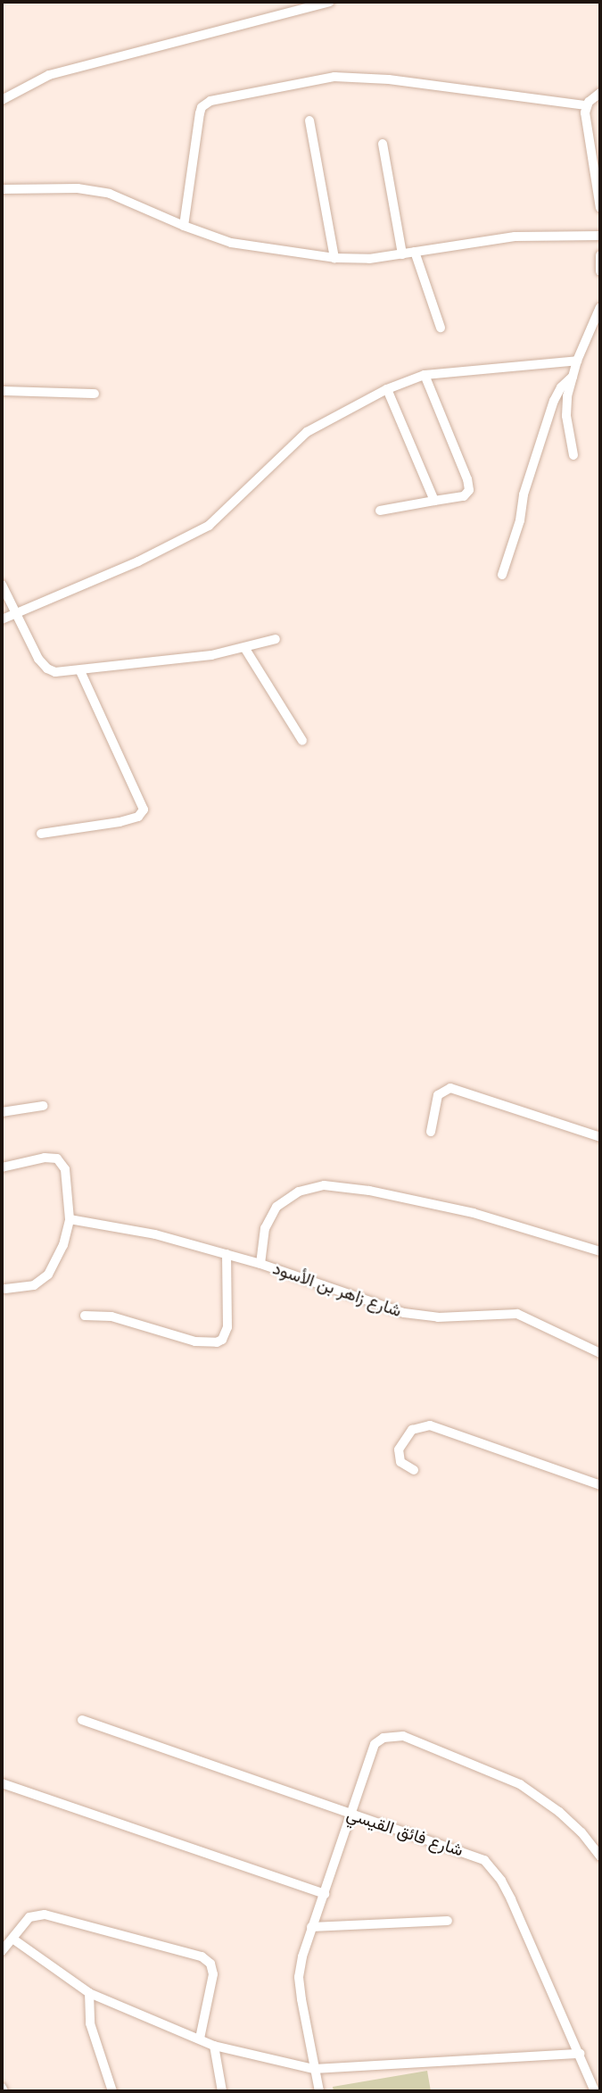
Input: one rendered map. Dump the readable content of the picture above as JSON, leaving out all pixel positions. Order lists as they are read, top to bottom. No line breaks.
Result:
{"streets":{"street":["شارع زاهر بن الأسود","شارع فائق القيسي"]}}
